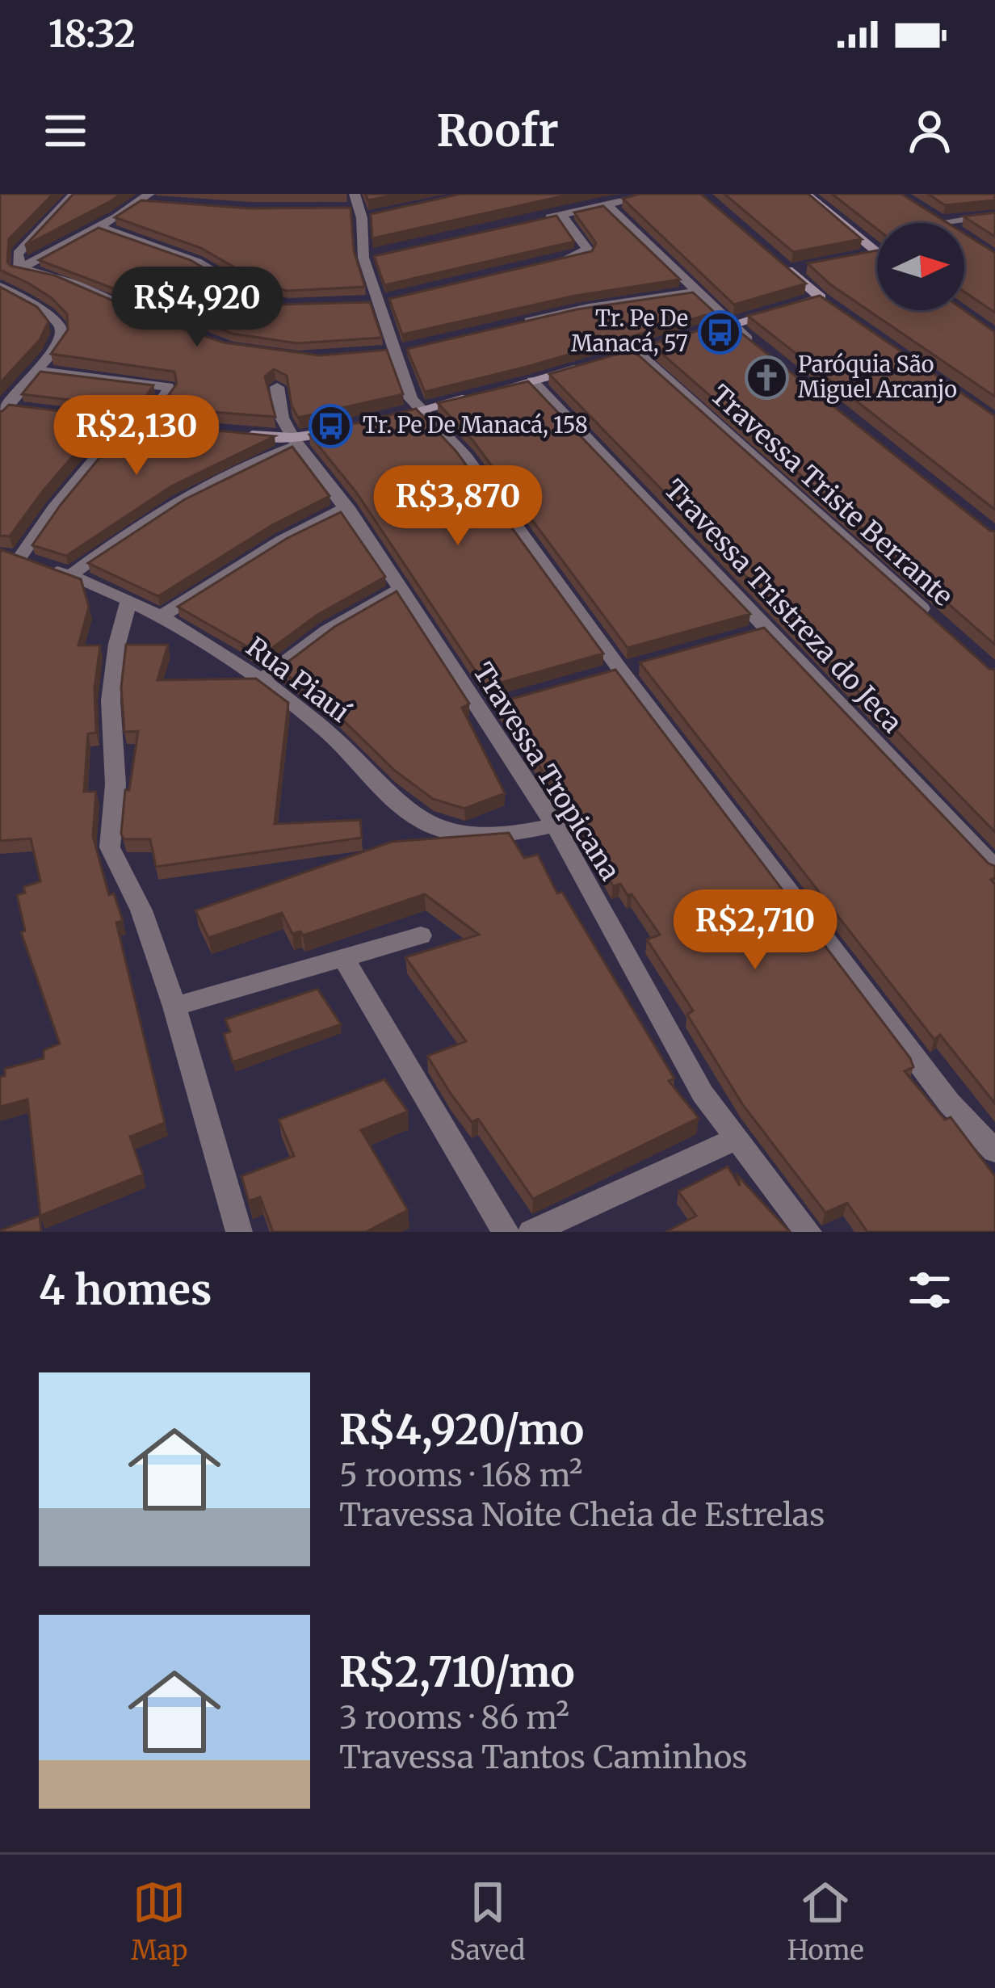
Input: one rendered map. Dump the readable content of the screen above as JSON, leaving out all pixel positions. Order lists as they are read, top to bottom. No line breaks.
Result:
{"streets":{"street":["Travessa Triste Berrante","Travessa Tristreza do Jeca","Rua Piauí","Travessa Tropicana"]},"crossings":[["Rua Piauí","Travessa Tropicana"]],"places":{"bus stop":["Tr. Pe De Manacá, 57","Tr. Pe De Manacá, 158"],"church":["Paróquia São Miguel Arcanjo"]},"north":"right","page":{"status":"18:32","header":"Roofr","price":["R$4,920","R$2,130","R$3,870","R$2,710"],"heading":"4 homes","list":[{"name":"R$4,920/mo","note":"5 rooms · 168 m² · Travessa Noite Cheia de Estrelas"},{"name":"R$2,710/mo","note":"3 rooms · 86 m² · Travessa Tantos Caminhos"}],"tabs":["Map","Saved","Home"]}}
